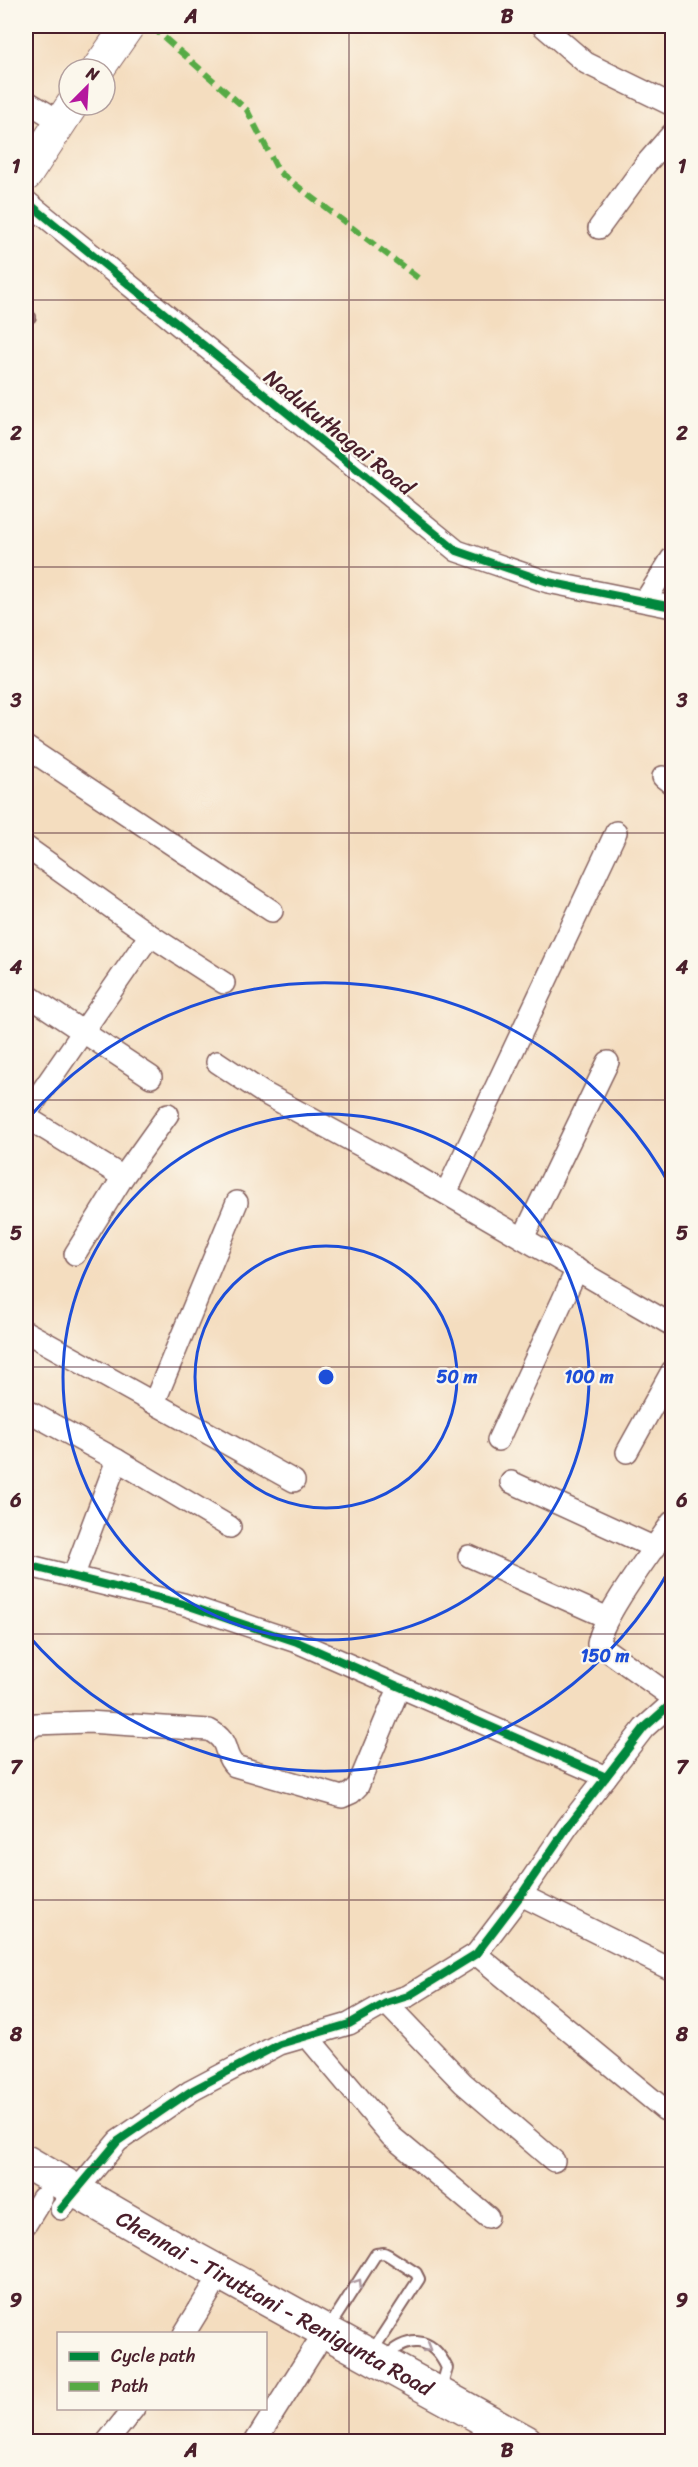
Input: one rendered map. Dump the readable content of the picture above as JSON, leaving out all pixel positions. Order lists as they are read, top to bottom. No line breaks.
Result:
{"streets":{"highway":["Chennai - Tiruttani - Renigunta Road"],"street":["Nadukuthagai Road"]},"legend":["Cycle path","Path"],"north":"top right","grid":{"columns":["A","B"],"rows":["1","2","3","4","5","6","7","8","9"]},"rings":["50 m","100 m","150 m"]}
